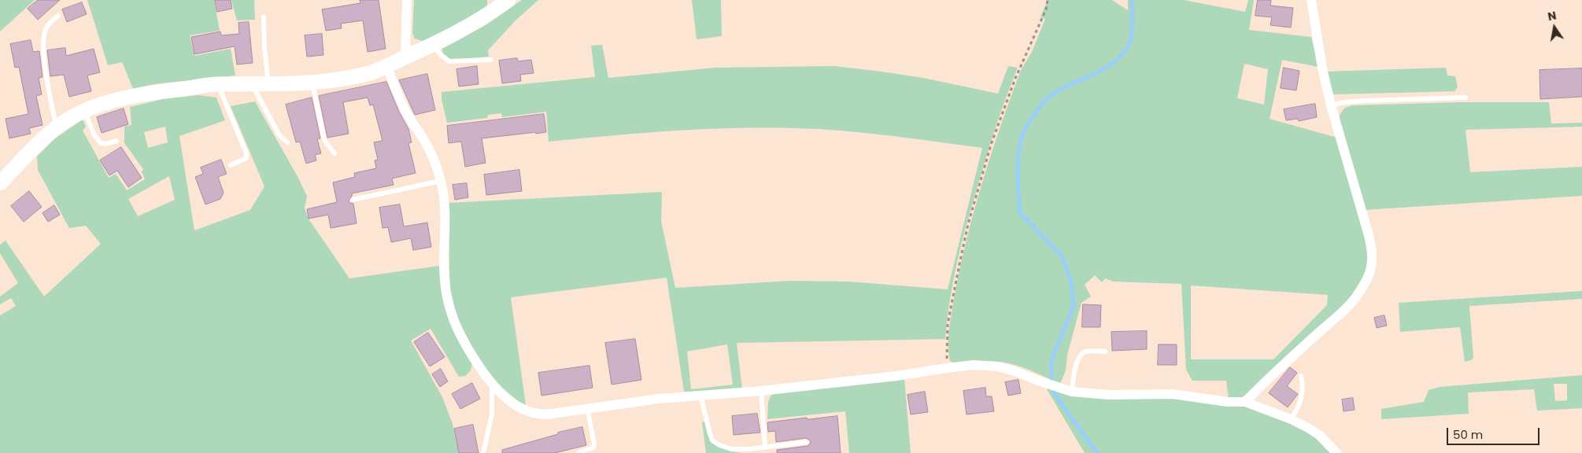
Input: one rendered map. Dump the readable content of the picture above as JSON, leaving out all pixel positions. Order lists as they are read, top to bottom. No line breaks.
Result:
{"scale_bar":"50 m","north":"top"}
